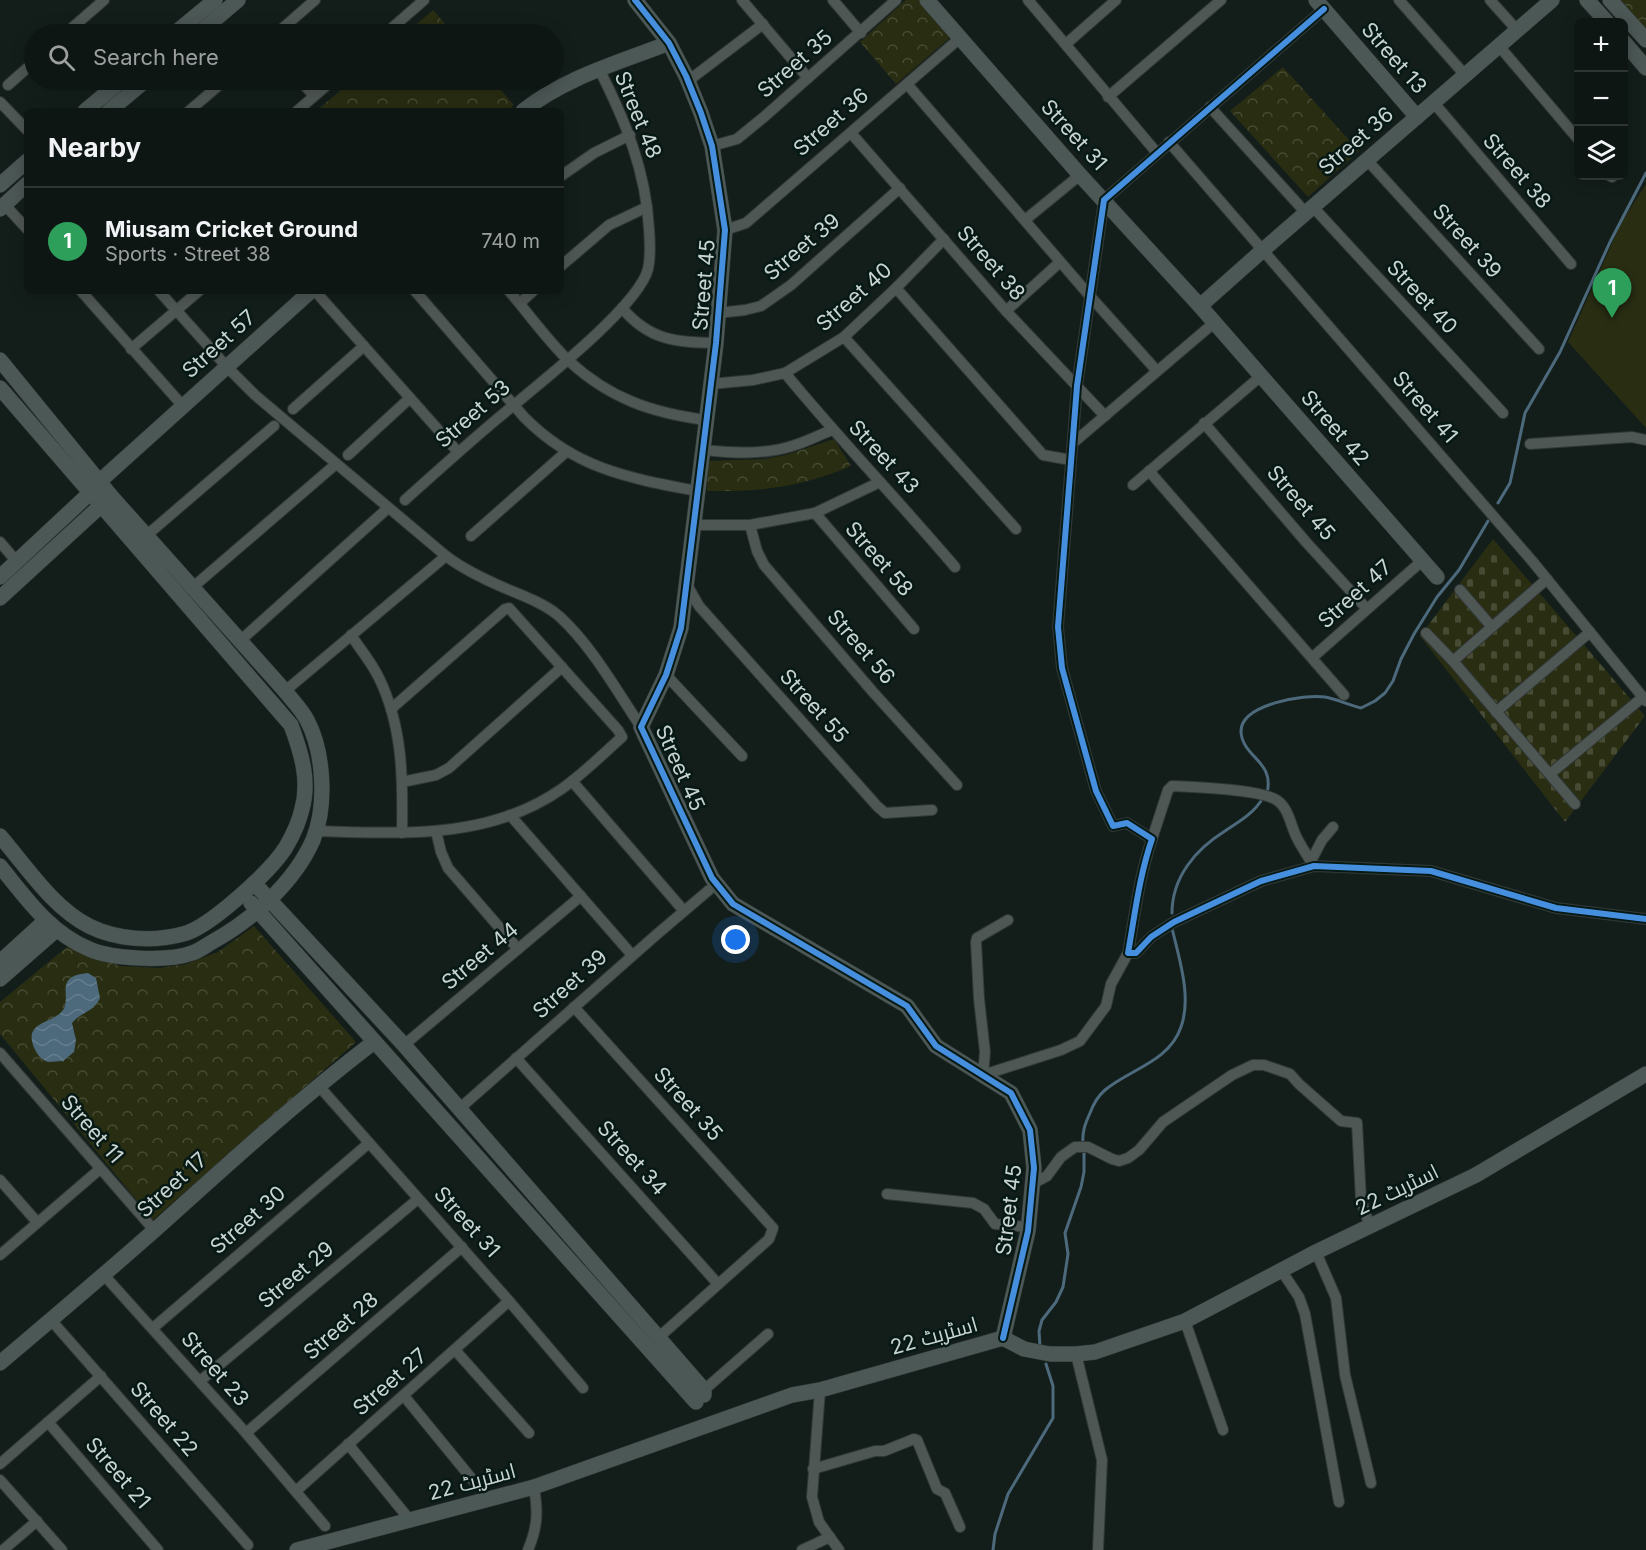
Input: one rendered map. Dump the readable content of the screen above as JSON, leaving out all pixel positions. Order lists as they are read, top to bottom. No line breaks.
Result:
{"streets":{"street":["Street 13","Street 35","Street 48","Street 36","Street 31","Street 38","Street 39","Street 45","Street 40","Street 57","Street 41","Street 53","Street 42","Street 43","Street 58","Street 47","Street 56","Street 55","Street 44","Street 11","Street 34","Street 17","اسٹریٹ 22","Street 30","Street 29","Street 28","Street 23","Street 27","Street 22","Street 21"]},"crossings":[["Street 13","Street 36"],["Street 35","Street 39"],["Street 35","Street 45"],["Street 35","Street 34"],["Street 48","Street 53"],["Street 36","Street 31"],["Street 36","Street 38"],["Street 36","Street 39"],["Street 36","Street 45"],["Street 36","Street 40"],["Street 36","Street 41"],["Street 36","Street 42"],["Street 31","Street 42"],["Street 31","Street 17"],["Street 31","Street 30"],["Street 31","Street 29"],["Street 31","Street 28"],["Street 31","Street 27"],["Street 38","Street 39"],["Street 38","Street 40"],["Street 39","Street 45"],["Street 39","Street 34"],["Street 45","Street 40"],["Street 45","Street 47"],["Street 45","Street 55"],["Street 45","اسٹریٹ 22"],["Street 40","Street 43"],["Street 42","Street 47"],["Street 11","Street 17"],["Street 17","Street 23"],["Street 17","Street 22"],["Street 30","Street 23"],["Street 29","Street 23"],["Street 28","Street 23"],["Street 23","Street 27"]],"page":{"map_buttons":["+","−"],"search":"Search here","heading":"Nearby","list":[{"mark":"1","name":"Miusam Cricket Ground","note":"Sports · Street 38","value":"740 m"}],"pins":"1"}}
